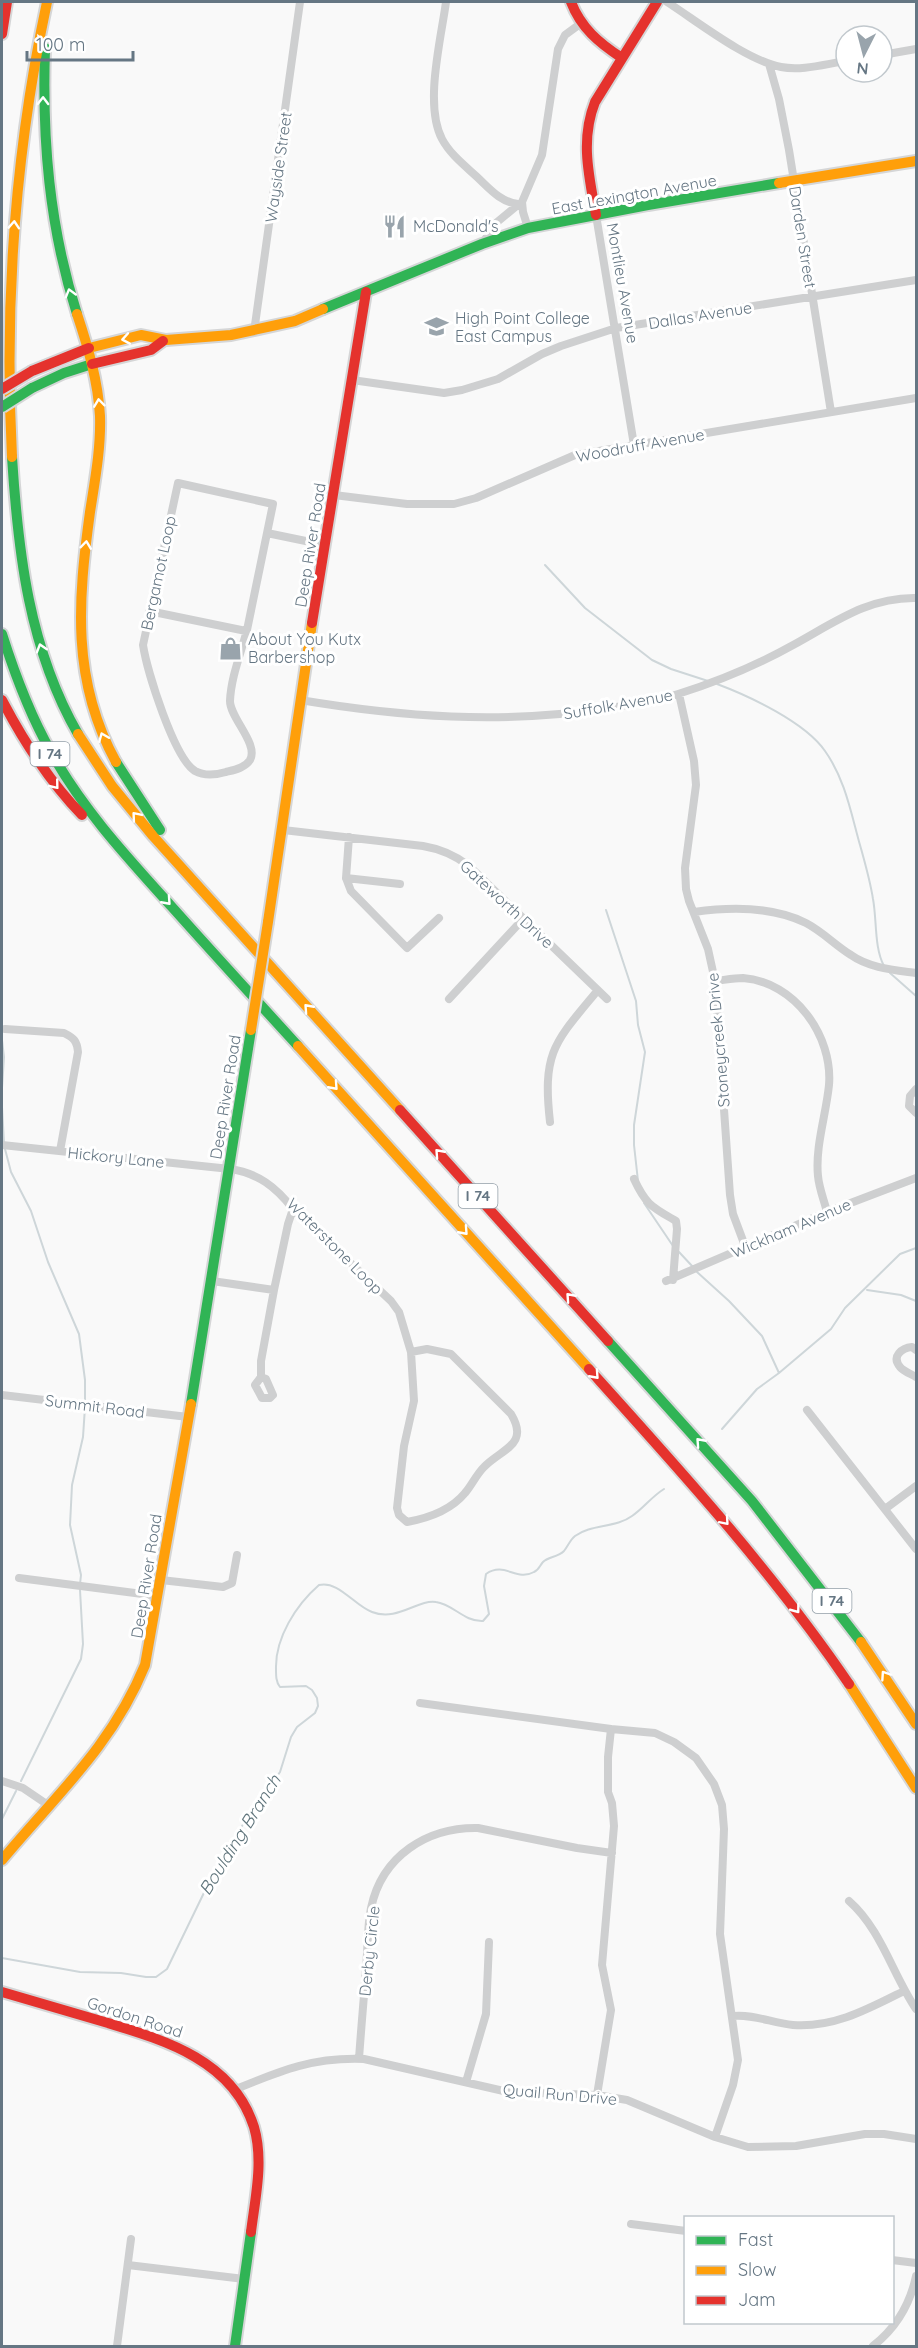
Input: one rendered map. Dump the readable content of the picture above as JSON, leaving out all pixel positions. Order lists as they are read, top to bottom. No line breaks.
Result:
{"streets":{"main road":["East Lexington Avenue","Montlieu Avenue","Deep River Road","I 74","Gordon Road"],"street":["Wayside Street","Darden Street","Dallas Avenue","Woodruff Avenue","Bergamot Loop","Suffolk Avenue","Gateworth Drive","Stoneycreek Drive","Hickory Lane","Wickham Avenue","Waterstone Loop","Summit Road","Derby Circle","Quail Run Drive"]},"crossings":[["Wayside Street","East Lexington Avenue"],["East Lexington Avenue","Darden Street"],["East Lexington Avenue","Montlieu Avenue"],["East Lexington Avenue","Deep River Road"],["Darden Street","Dallas Avenue"],["Darden Street","Woodruff Avenue"],["Montlieu Avenue","Dallas Avenue"],["Montlieu Avenue","Woodruff Avenue"],["Dallas Avenue","Deep River Road"],["Woodruff Avenue","Deep River Road"],["Deep River Road","Suffolk Avenue"],["Deep River Road","Gateworth Drive"],["Deep River Road","Hickory Lane"],["Deep River Road","Waterstone Loop"],["Deep River Road","Summit Road"],["Suffolk Avenue","Stoneycreek Drive"],["Stoneycreek Drive","Wickham Avenue"],["Hickory Lane","Waterstone Loop"],["Derby Circle","Quail Run Drive"],["Gordon Road","Quail Run Drive"]],"water":["Boulding Branch"],"places":{"restaurant":["McDonald's"],"school or university":["High Point College East Campus"],"shop":["About You Kutx Barbershop"]},"legend":["Fast","Slow","Jam"],"scale_bar":"100 m","north":"bottom"}
